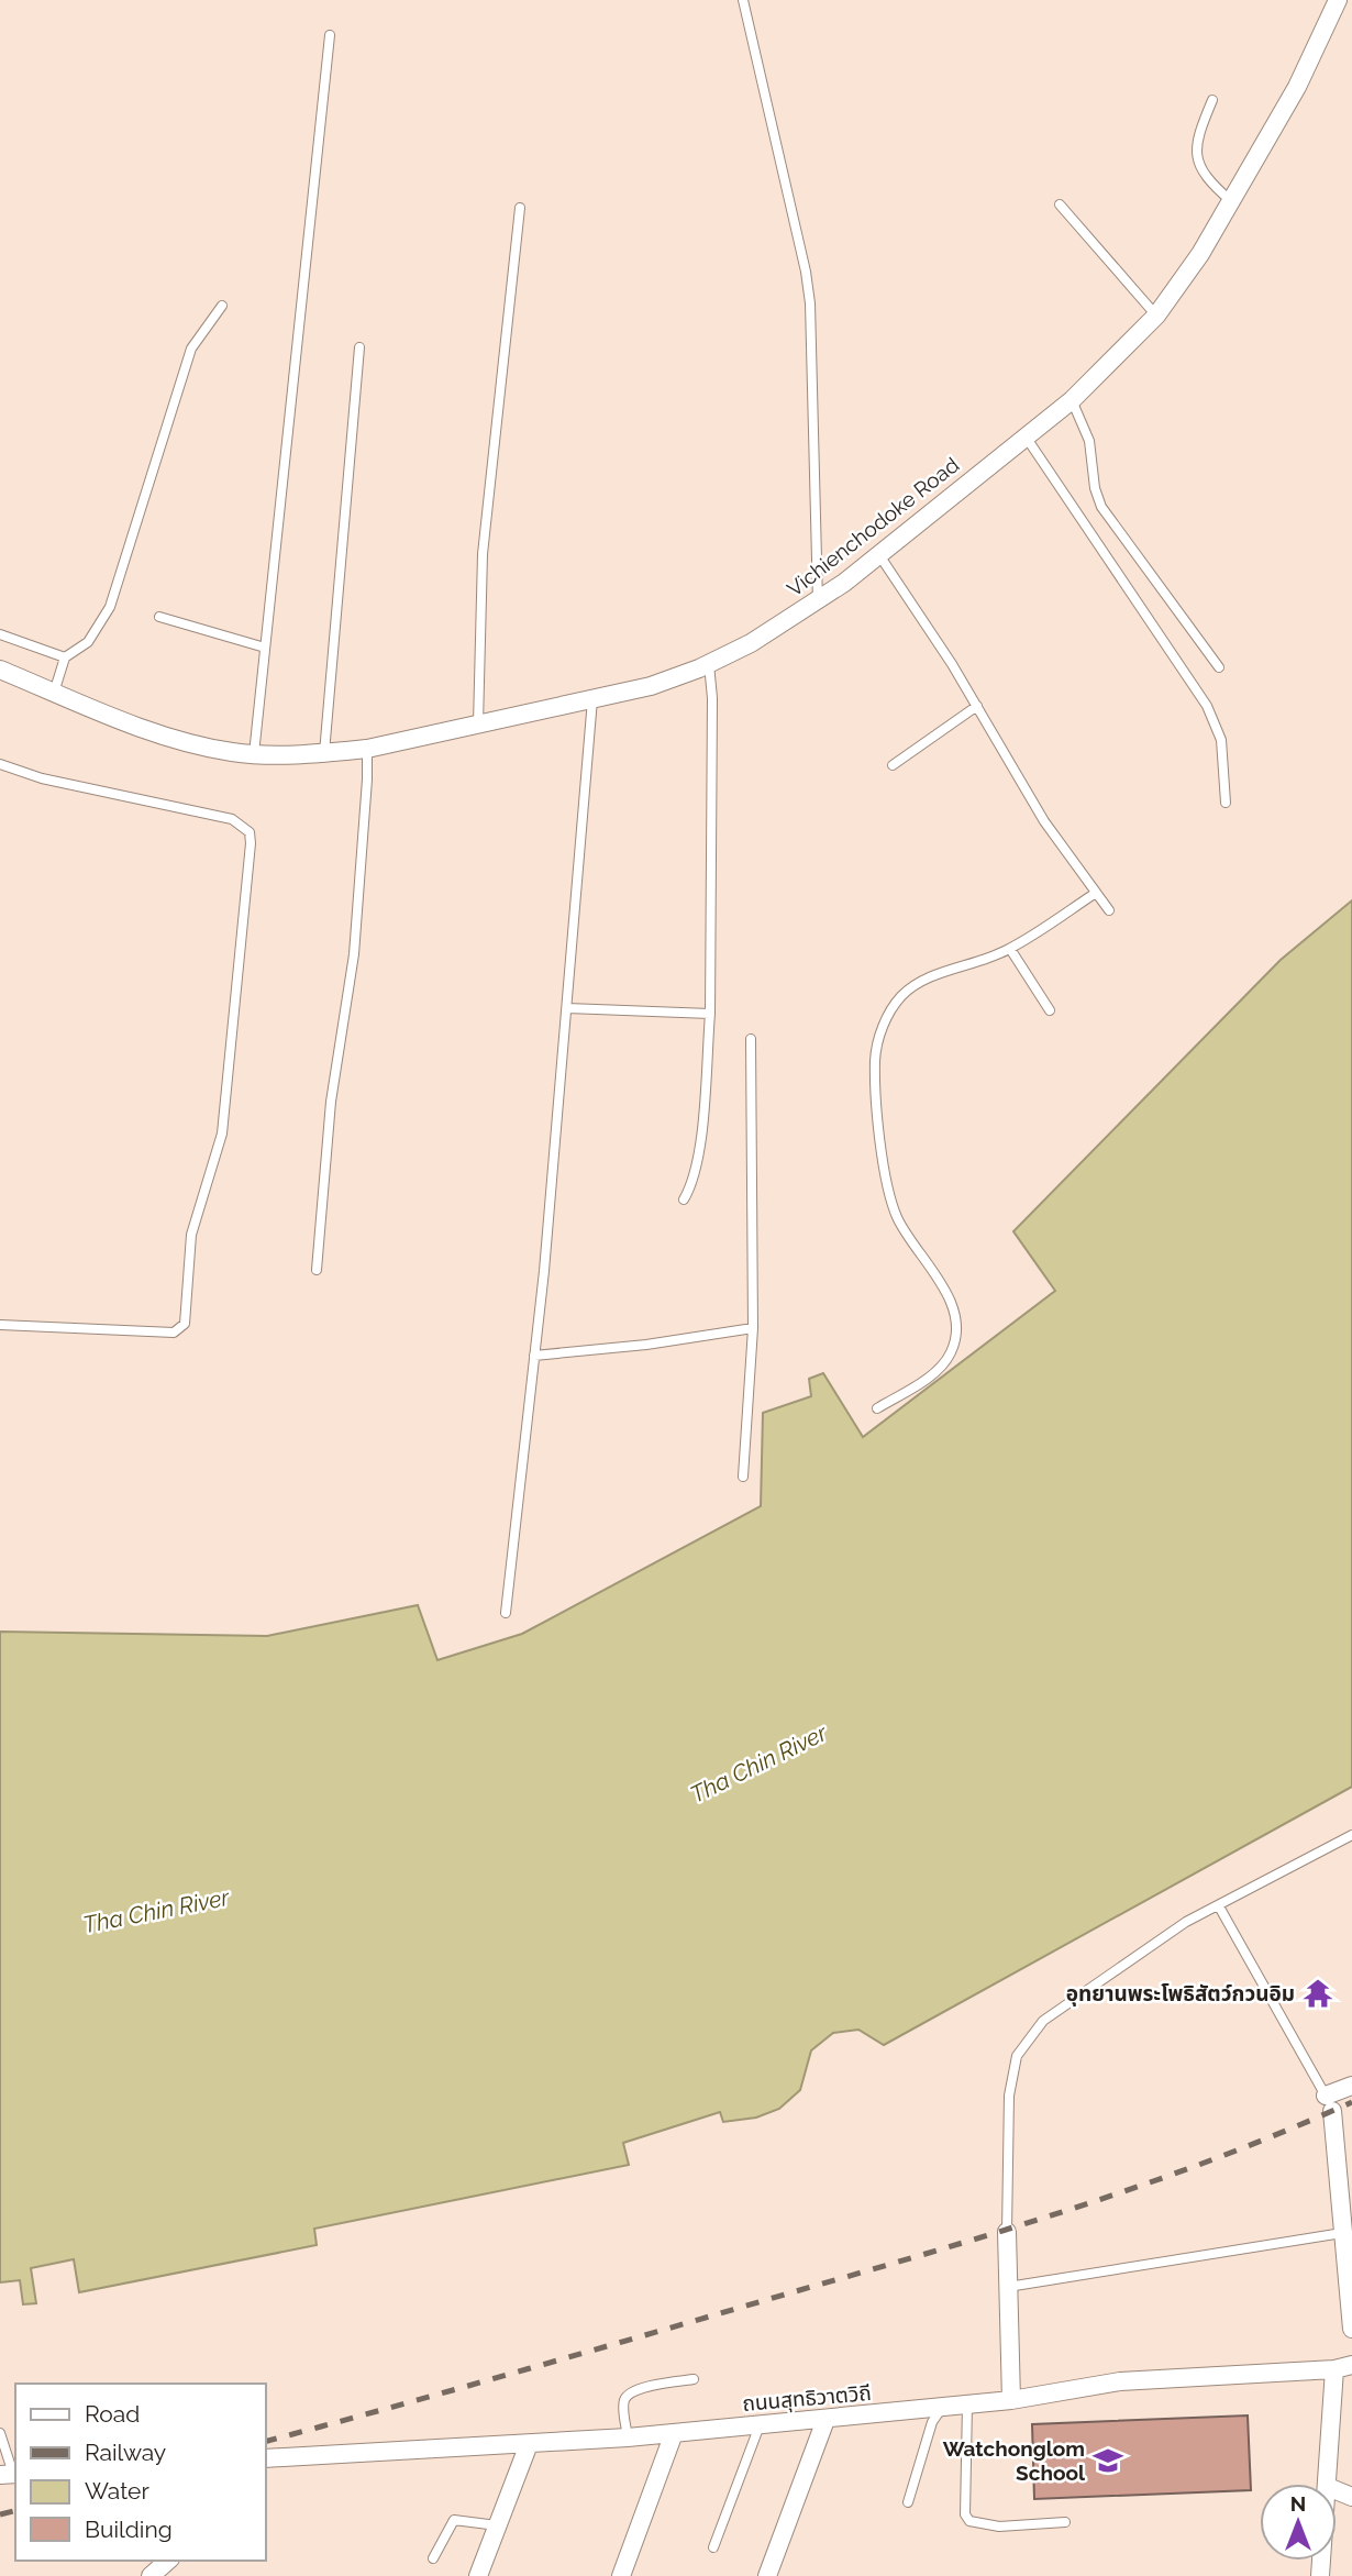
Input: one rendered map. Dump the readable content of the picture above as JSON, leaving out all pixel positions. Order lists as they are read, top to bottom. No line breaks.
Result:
{"streets":{"street":["Vichienchodoke Road","ถนนสุทธิวาตวิถี"]},"water":["Tha Chin River"],"places":{"temple":["อุทยานพระโพธิสัตว์กวนอิม"],"school or university":["Watchonglom School"]},"legend":["Road","Railway","Water","Building"],"north":"top"}
